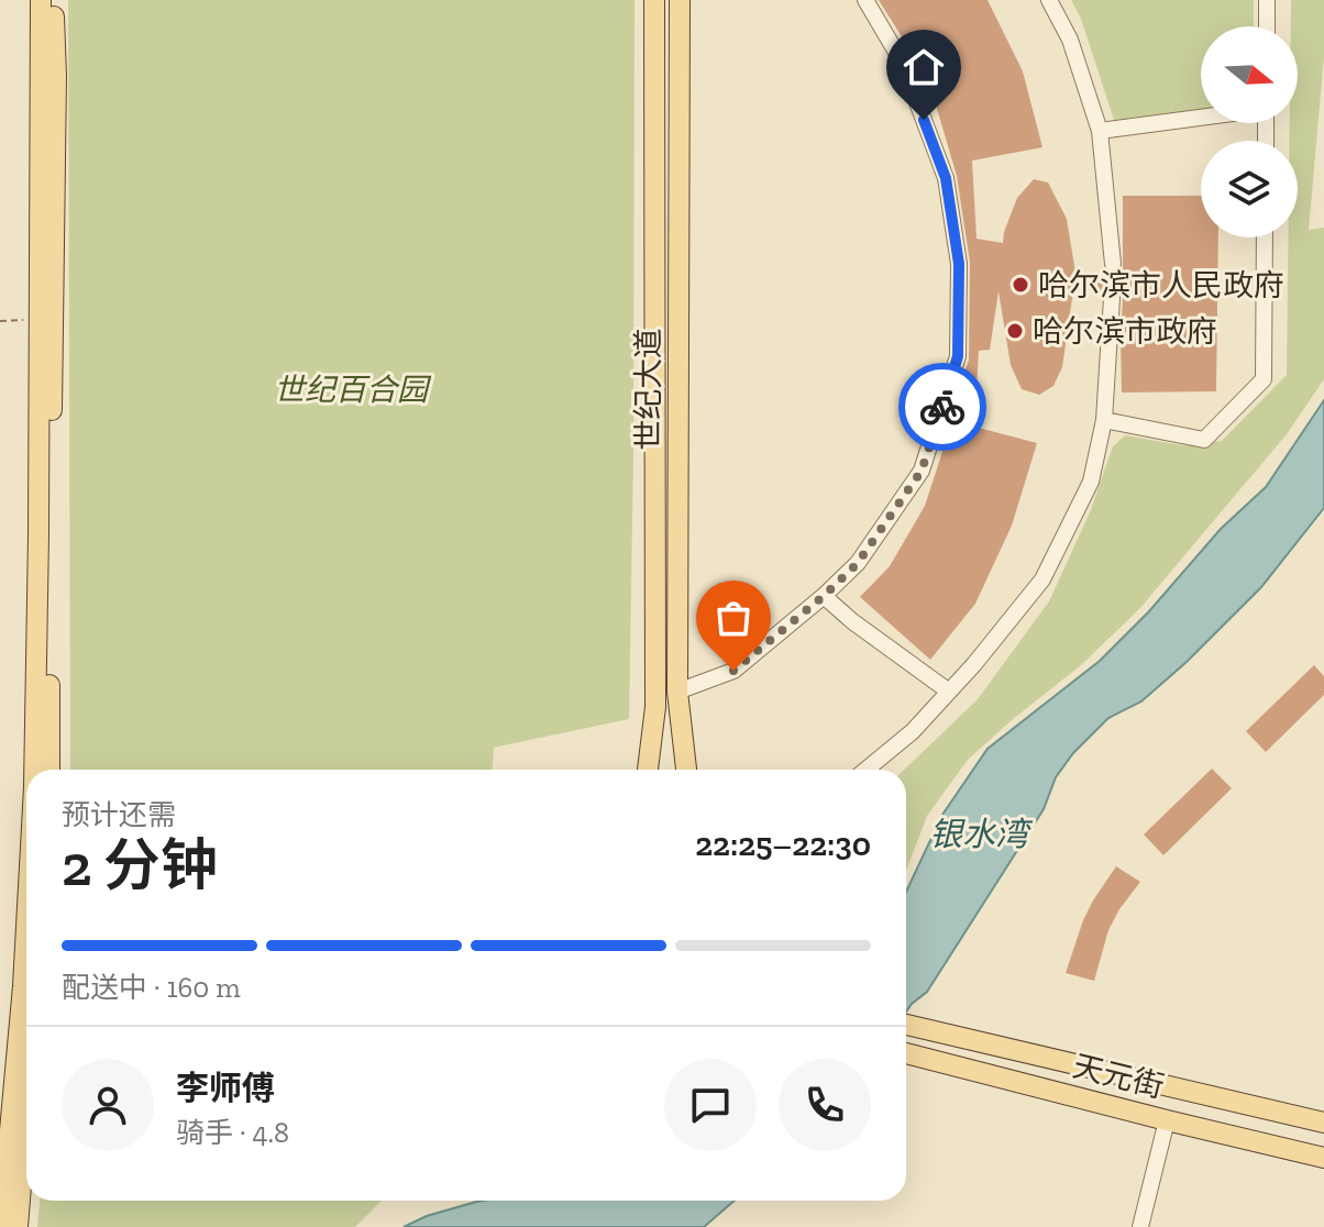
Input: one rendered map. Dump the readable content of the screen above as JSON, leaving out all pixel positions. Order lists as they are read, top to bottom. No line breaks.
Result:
{"streets":{"main road":["世纪大道","天元街"]},"water":["银水湾"],"parks":["世纪百合园"],"places":["哈尔滨市人民政府","哈尔滨市政府"],"north":"right","page":{"heading":["2 分钟","预计还需","22:25–22:30"],"panel":["李师傅","骑手 · 4.8"],"bar":"配送中 · 160 m"}}
